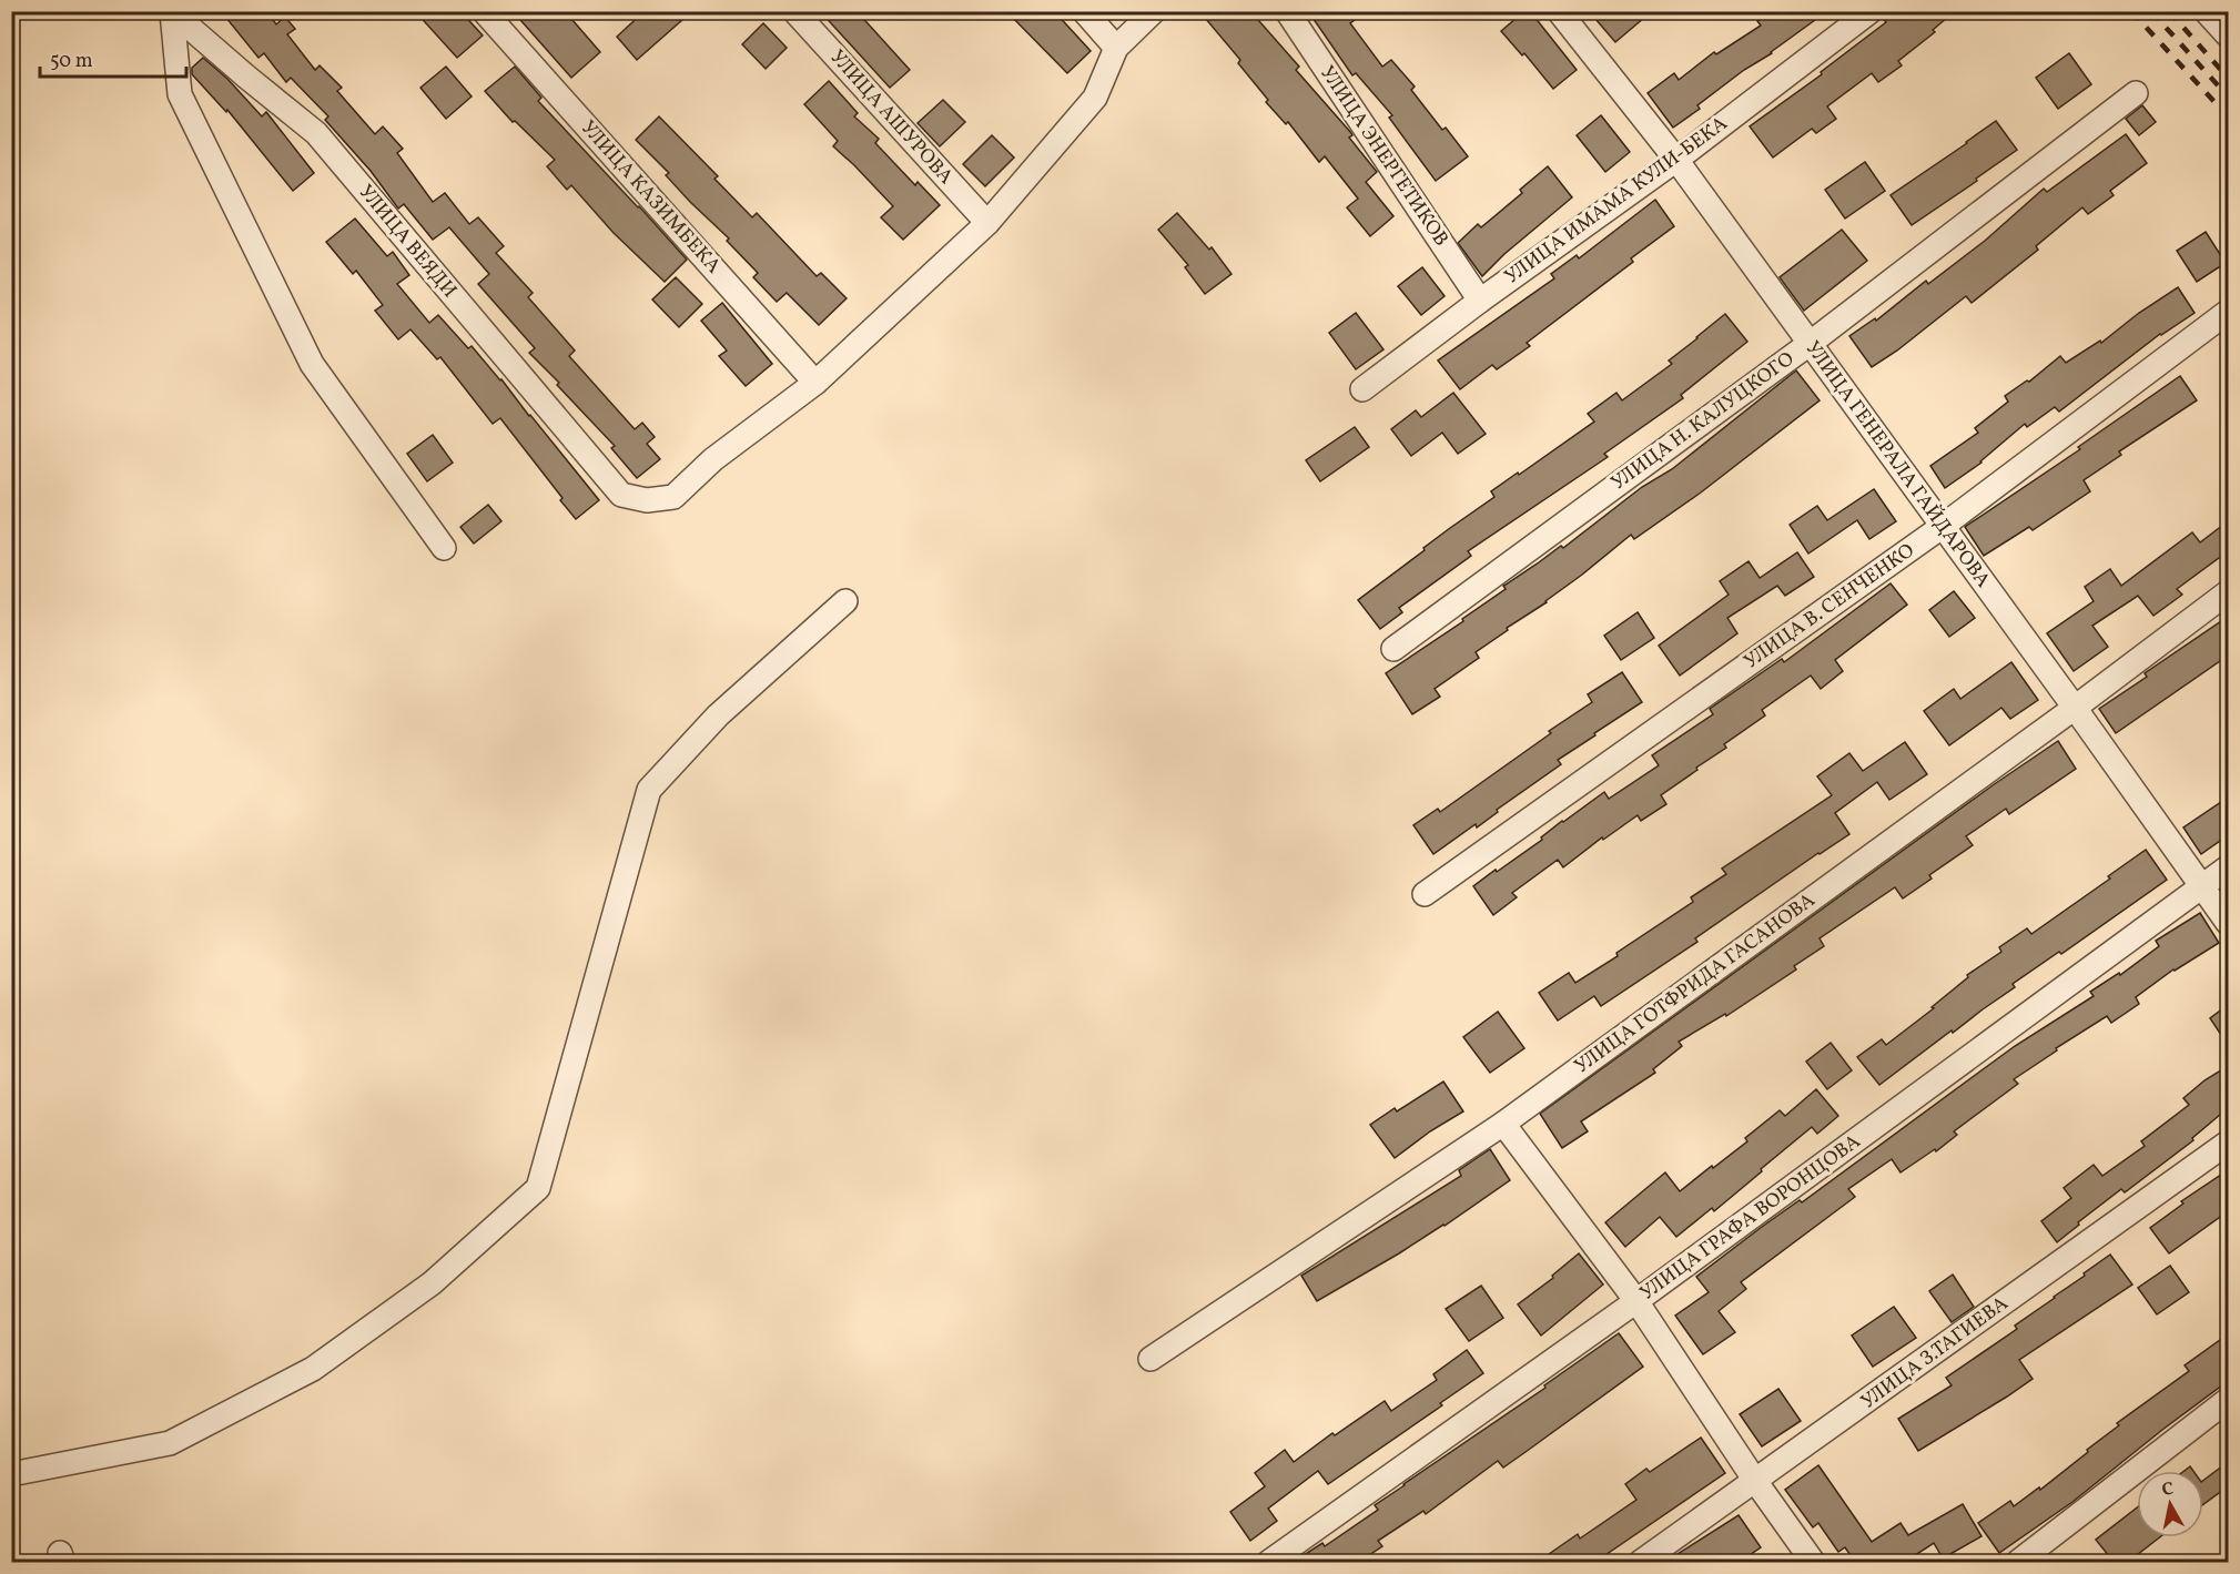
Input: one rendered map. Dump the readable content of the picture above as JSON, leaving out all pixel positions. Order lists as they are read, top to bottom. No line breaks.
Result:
{"streets":{"street":["УЛИЦА АШУРОВА","УЛИЦА ЭНЕРГЕТИКОВ","УЛИЦА КАЗИМБЕКА","УЛИЦА ИМАМА КУЛИ-БЕКА","УЛИЦА ВЕЯДИ","УЛИЦА Н. КАЛУЦКОГО","УЛИЦА ГЕНЕРАЛА ГАЙДАРОВА","УЛИЦА В. СЕНЧЕНКО","УЛИЦА ГОТФРИДА ГАСАНОВА","УЛИЦА ГРАФА ВОРОНЦОВА","УЛИЦА З.ТАГИЕВА"]},"crossings":[["УЛИЦА ЭНЕРГЕТИКОВ","УЛИЦА ИМАМА КУЛИ-БЕКА"],["УЛИЦА КАЗИМБЕКА","УЛИЦА ВЕЯДИ"],["УЛИЦА ИМАМА КУЛИ-БЕКА","УЛИЦА ГЕНЕРАЛА ГАЙДАРОВА"],["УЛИЦА Н. КАЛУЦКОГО","УЛИЦА ГЕНЕРАЛА ГАЙДАРОВА"],["УЛИЦА ГЕНЕРАЛА ГАЙДАРОВА","УЛИЦА В. СЕНЧЕНКО"],["УЛИЦА ГЕНЕРАЛА ГАЙДАРОВА","УЛИЦА ГОТФРИДА ГАСАНОВА"],["УЛИЦА ГЕНЕРАЛА ГАЙДАРОВА","УЛИЦА ГРАФА ВОРОНЦОВА"]],"scale_bar":"50 m","north":"top"}
